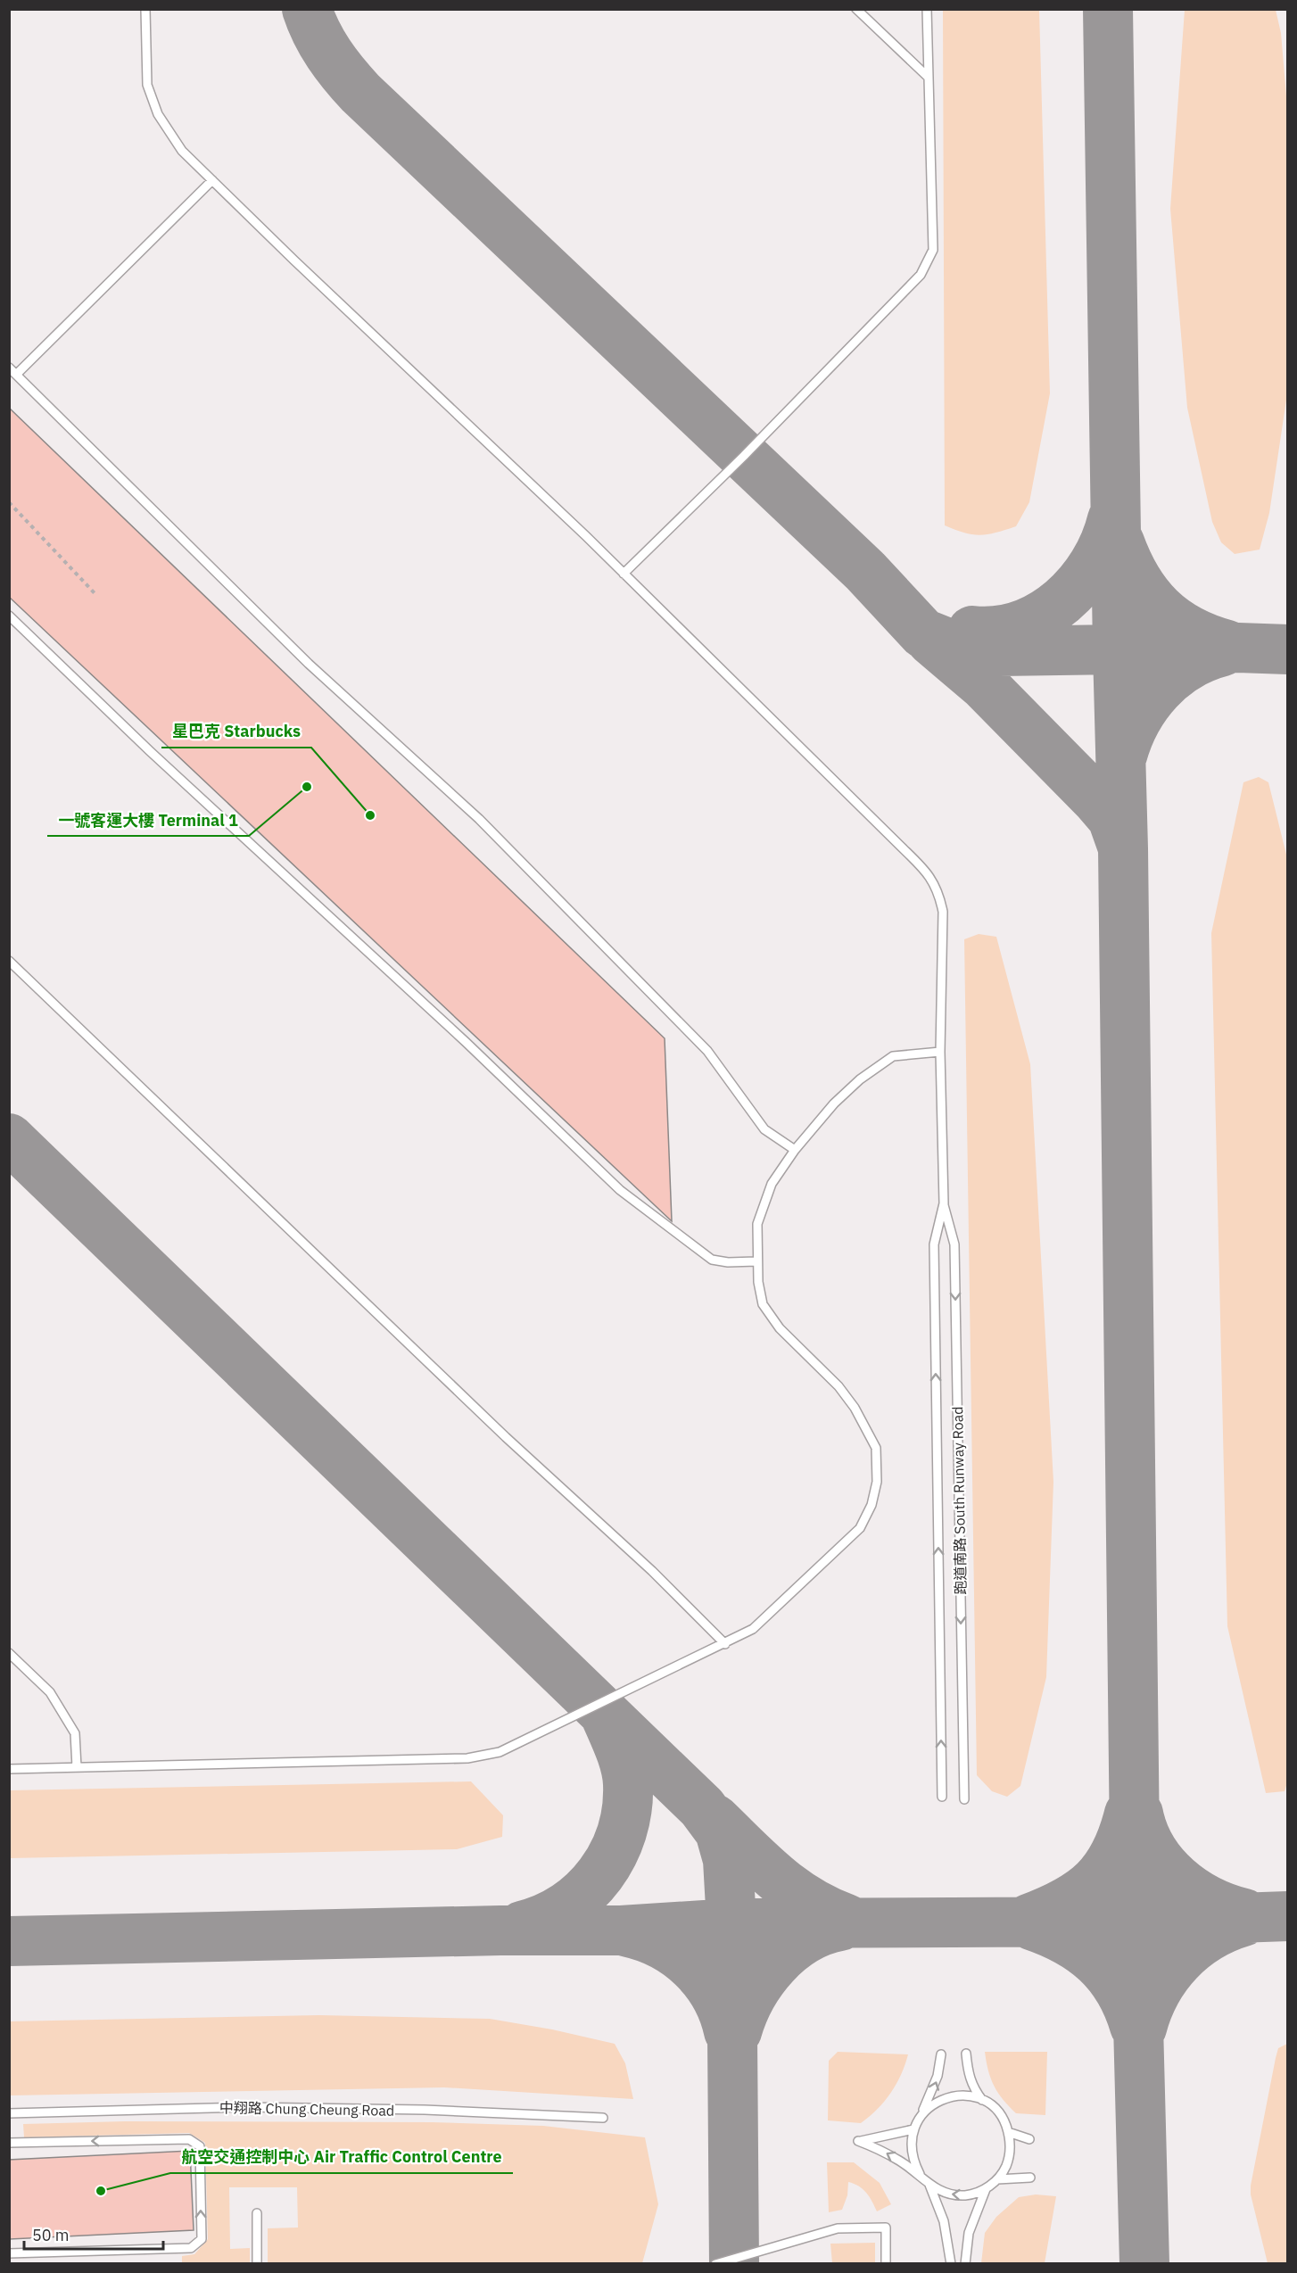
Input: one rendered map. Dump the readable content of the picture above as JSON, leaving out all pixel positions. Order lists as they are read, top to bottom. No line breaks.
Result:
{"streets":{"lane":["跑道南路 South Runway Road","中翔路 Chung Cheung Road"]},"places":["一號客運大樓 Terminal 1","星巴克 Starbucks","航空交通控制中心 Air Traffic Control Centre"],"scale_bar":"50 m"}
